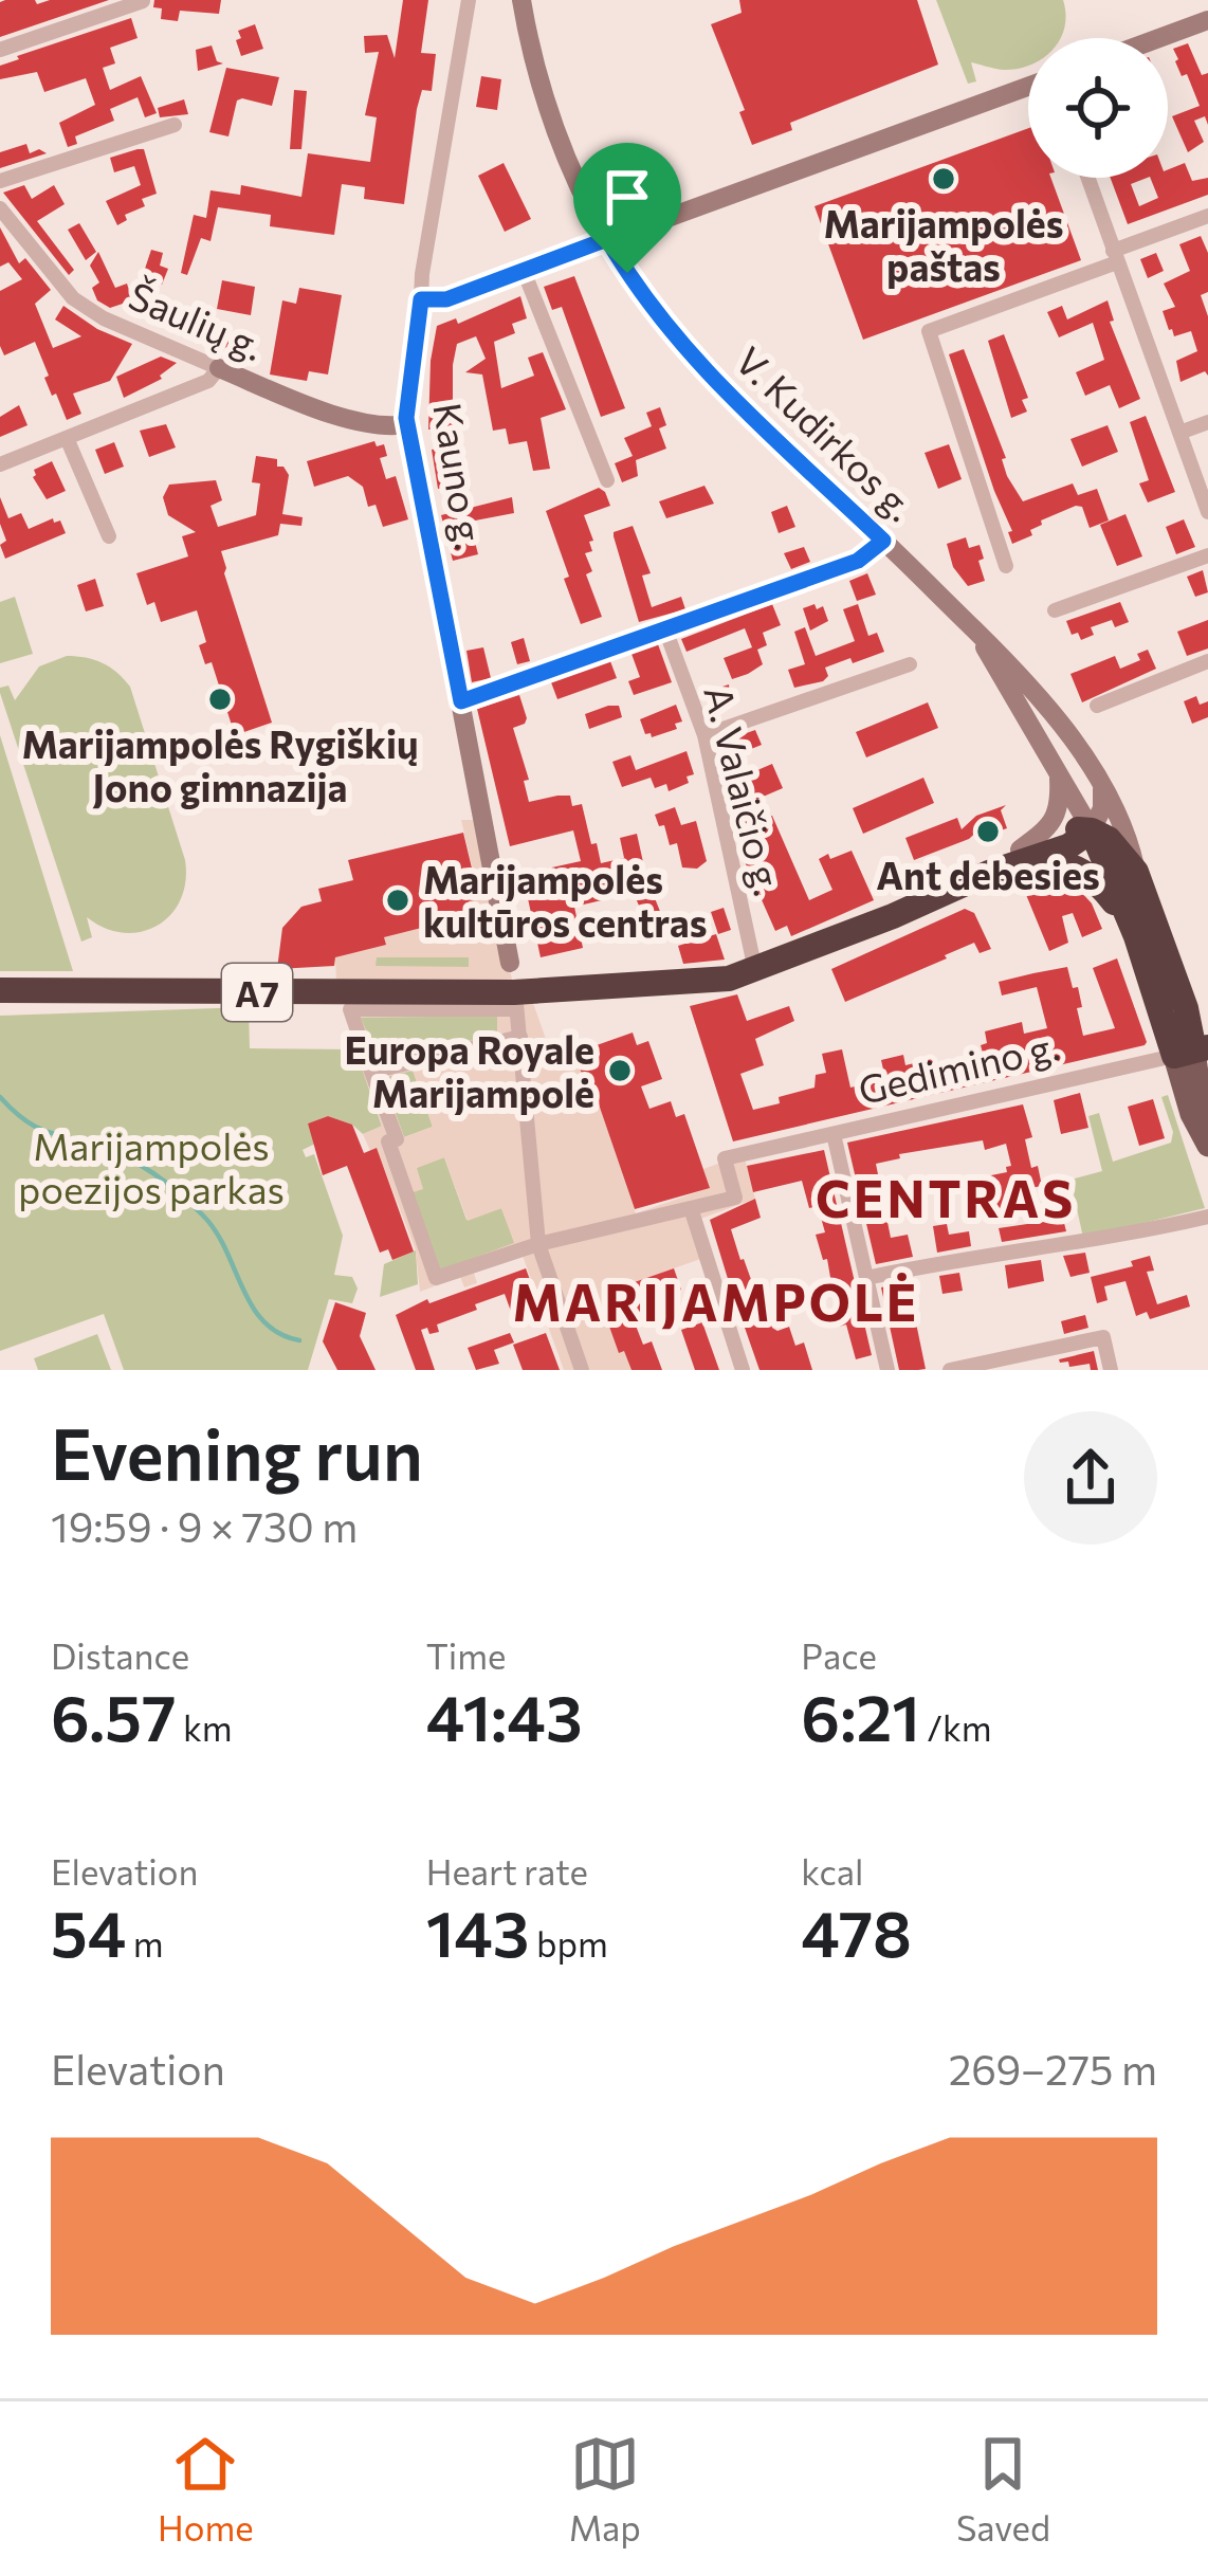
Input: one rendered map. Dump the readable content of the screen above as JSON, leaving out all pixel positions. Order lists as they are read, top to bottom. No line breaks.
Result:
{"streets":{"highway":["V. Kudirkos g.","A7"],"street":["Šaulių g.","Kauno g.","A. Valaičio g.","Gedimino g."]},"crossings":[["Šaulių g.","Kauno g."],["V. Kudirkos g.","Gedimino g."],["A. Valaičio g.","A7"]],"districts":["CENTRAS","MARIJAMPOLĖ"],"parks":["Marijampolės poezijos parkas"],"places":["Marijampolės paštas","Marijampolės Rygiškių Jono gimnazija","Ant debesies","Marijampolės kultūros centras","Europa Royale Marijampolė"],"page":{"heading":["Evening run","19:59 · 9 × 730 m"],"stats":[["Distance","6.57 km"],["Time","41:43"],["Pace","6:21 /km"],["Elevation","54 m"],["Heart rate","143 bpm"],["kcal","478"]],"chart":["Elevation","269–275 m"],"tabs":["Home","Map","Saved"]}}
